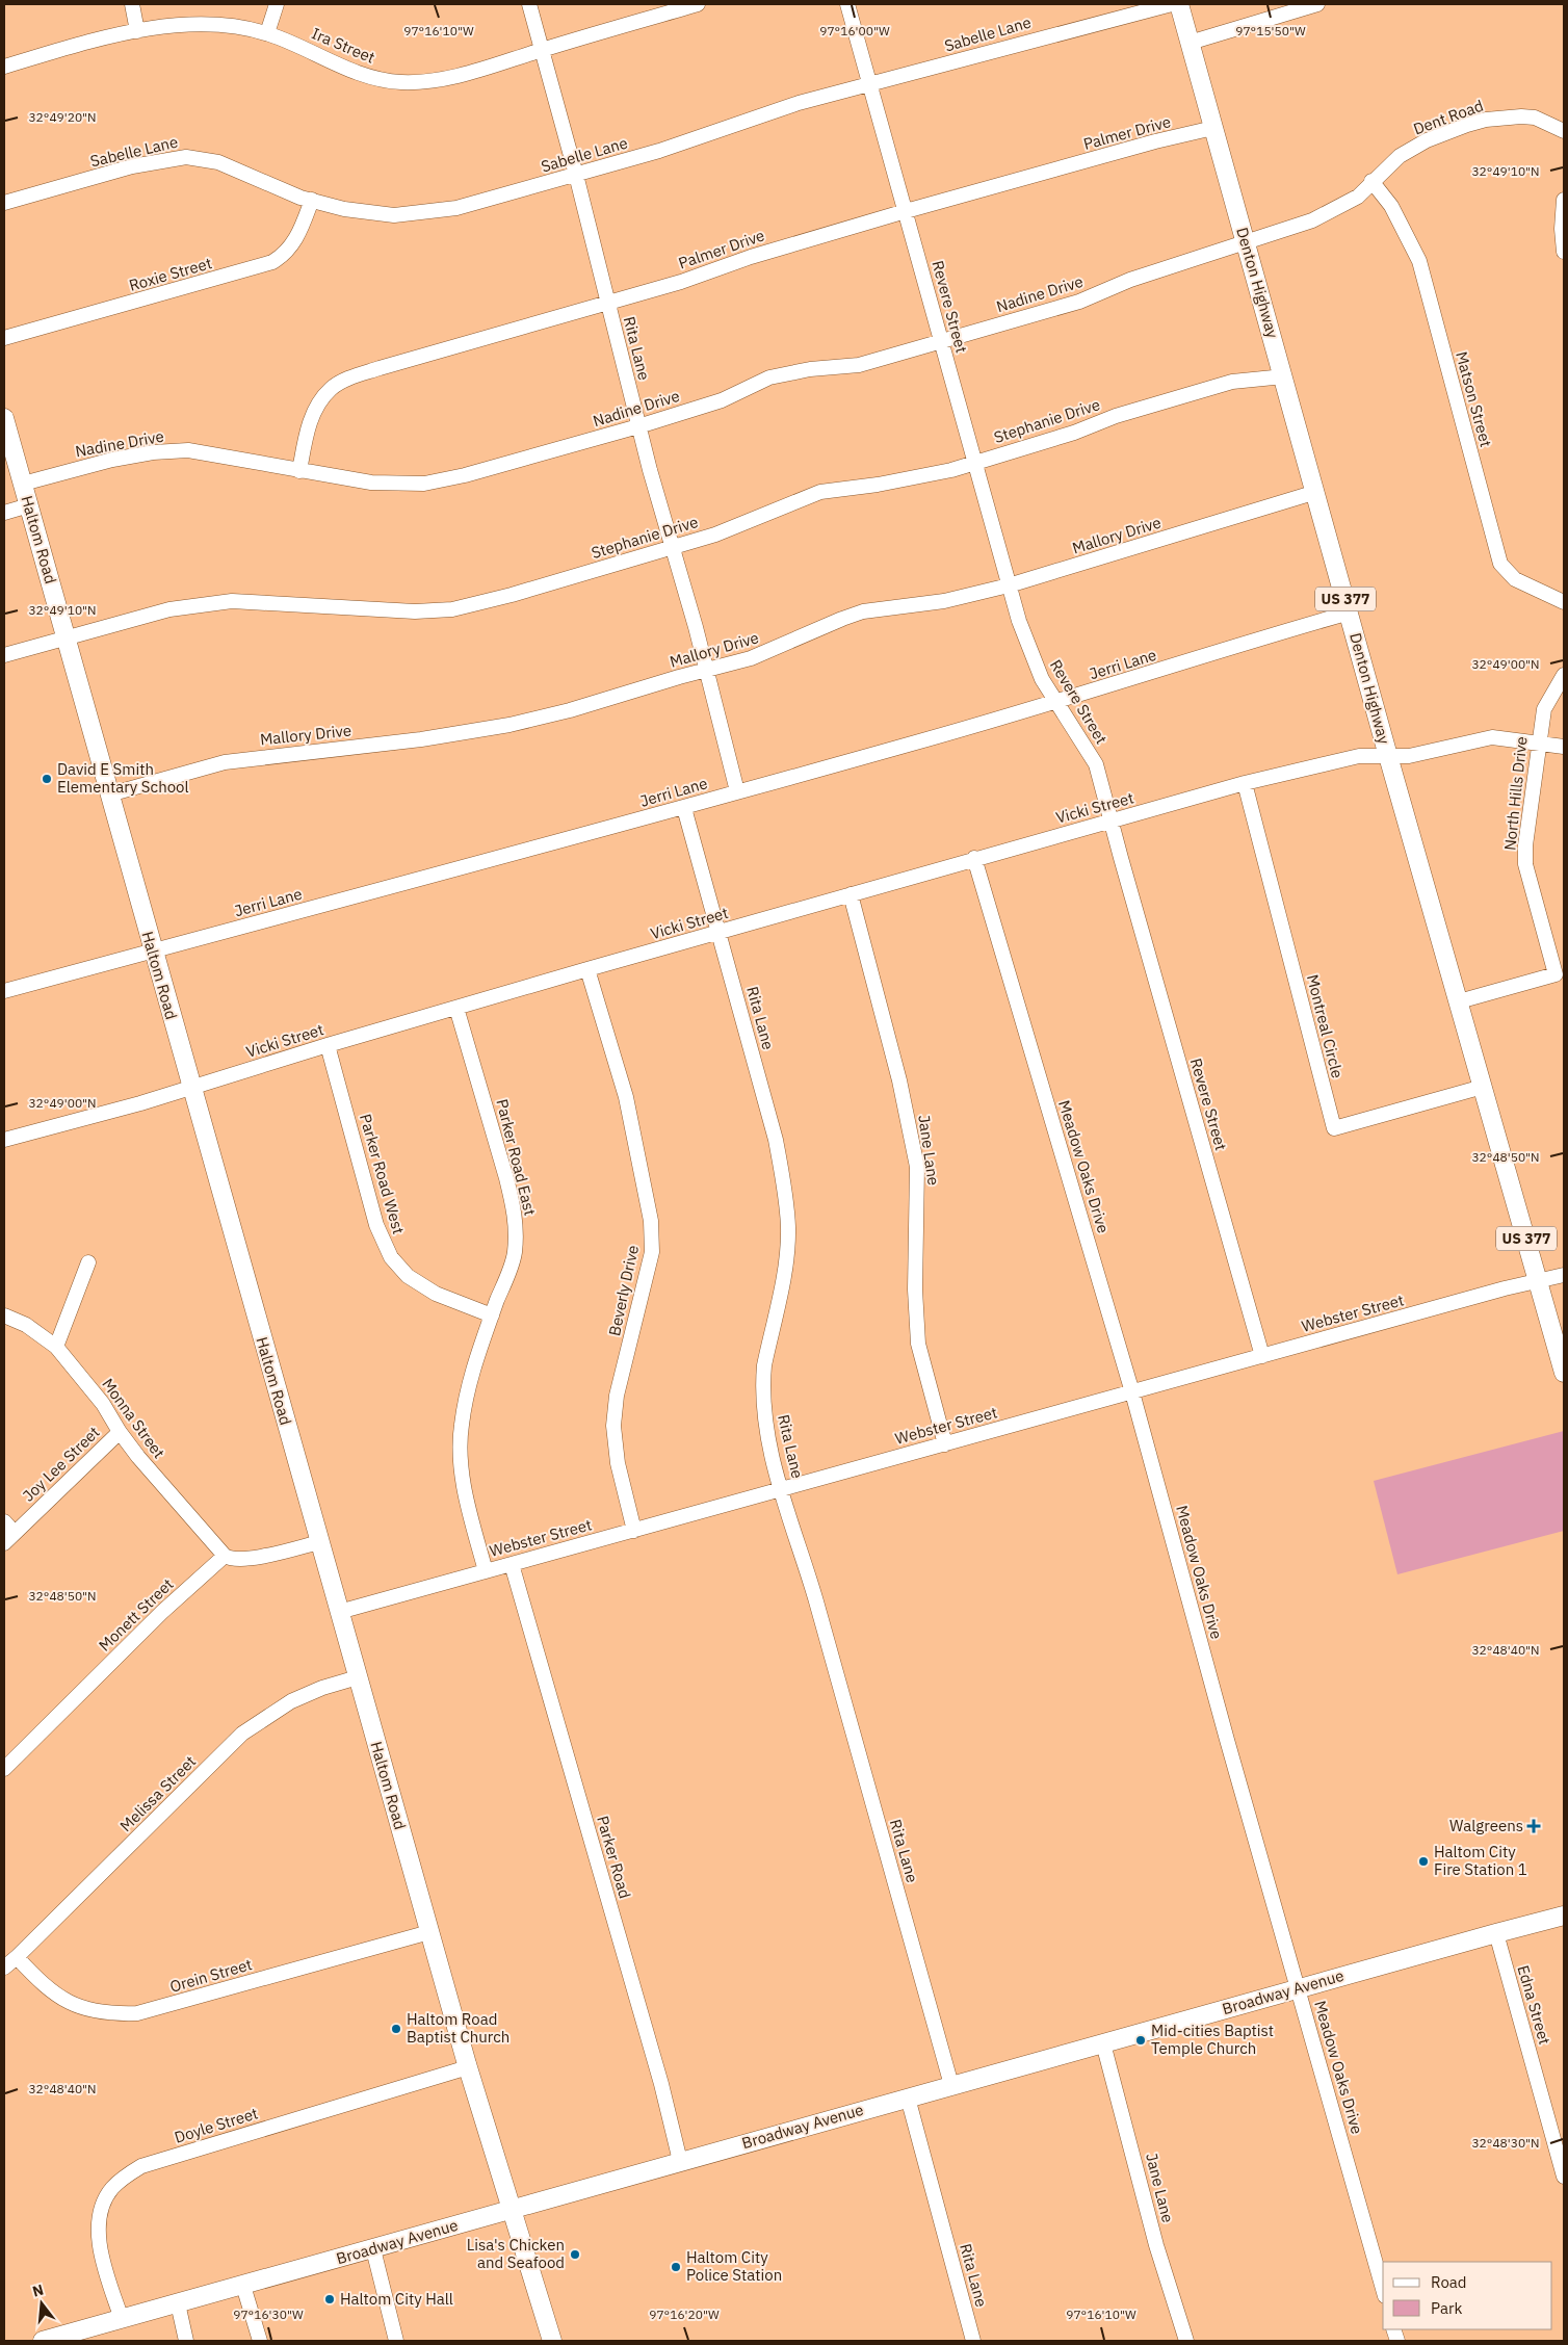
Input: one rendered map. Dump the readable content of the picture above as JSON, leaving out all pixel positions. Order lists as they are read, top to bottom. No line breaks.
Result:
{"streets":{"main road":["Denton Highway","Haltom Road","US 377","Broadway Avenue"],"street":["Sabelle Lane","Ira Street","Dent Road","Palmer Drive","Roxie Street","Nadine Drive","Revere Street","Rita Lane","Matson Street","Stephanie Drive","Mallory Drive","Jerri Lane","North Hills Drive","Vicki Street","Montreal Circle","Jane Lane","Parker Road East","Meadow Oaks Drive","Parker Road West","Beverly Drive","Webster Street","Monna Street","Joy Lee Street","Monett Street","Melissa Street","Parker Road","Orein Street","Edna Street","Doyle Street"]},"crossings":[["Sabelle Lane","Roxie Street"],["Sabelle Lane","Revere Street"],["Sabelle Lane","Rita Lane"],["Ira Street","Rita Lane"],["Dent Road","Denton Highway"],["Dent Road","Nadine Drive"],["Dent Road","Matson Street"],["Palmer Drive","Denton Highway"],["Palmer Drive","Nadine Drive"],["Palmer Drive","Revere Street"],["Palmer Drive","Rita Lane"],["Denton Highway","Nadine Drive"],["Denton Highway","Stephanie Drive"],["Denton Highway","Mallory Drive"],["Denton Highway","Jerri Lane"],["Denton Highway","North Hills Drive"],["Denton Highway","Vicki Street"],["Denton Highway","Montreal Circle"],["Denton Highway","Webster Street"],["Nadine Drive","Revere Street"],["Nadine Drive","Rita Lane"],["Nadine Drive","Haltom Road"],["Revere Street","Stephanie Drive"],["Revere Street","Mallory Drive"],["Revere Street","Jerri Lane"],["Revere Street","Vicki Street"],["Revere Street","Webster Street"],["Rita Lane","Stephanie Drive"],["Rita Lane","Mallory Drive"],["Rita Lane","Jerri Lane"],["Rita Lane","Vicki Street"],["Rita Lane","Webster Street"],["Rita Lane","Broadway Avenue"],["Stephanie Drive","Haltom Road"],["Mallory Drive","Haltom Road"],["Haltom Road","Jerri Lane"],["Haltom Road","Vicki Street"],["Haltom Road","Webster Street"],["Haltom Road","Melissa Street"],["Haltom Road","Orein Street"],["Haltom Road","Broadway Avenue"],["Haltom Road","Doyle Street"],["North Hills Drive","Vicki Street"],["Vicki Street","Montreal Circle"],["Vicki Street","Jane Lane"],["Vicki Street","Parker Road East"],["Vicki Street","Meadow Oaks Drive"],["Vicki Street","Parker Road West"],["Vicki Street","Beverly Drive"],["Jane Lane","Webster Street"],["Jane Lane","Broadway Avenue"],["Parker Road East","Parker Road West"],["Meadow Oaks Drive","Webster Street"],["Meadow Oaks Drive","Broadway Avenue"],["Beverly Drive","Webster Street"],["Webster Street","Parker Road"],["Monna Street","Joy Lee Street"],["Monna Street","Monett Street"],["Melissa Street","Orein Street"],["Parker Road","Broadway Avenue"],["Broadway Avenue","Edna Street"],["Broadway Avenue","Doyle Street"]],"places":{"other":["David E Smith Elementary School","Haltom City Fire Station 1","Haltom Road Baptist Church","Mid-cities Baptist Temple Church","Lisa's Chicken and Seafood","Haltom City Police Station","Haltom City Hall"],"health":["Walgreens"]},"legend":["Road","Park"],"north":"top","coordinates":["97°16'10\"W","97°16'00\"W","97°15'50\"W","32°49'20\"N","32°49'10\"N","32°49'00\"N","32°48'50\"N","32°48'40\"N","32°48'30\"N","97°16'30\"W","97°16'20\"W"]}
